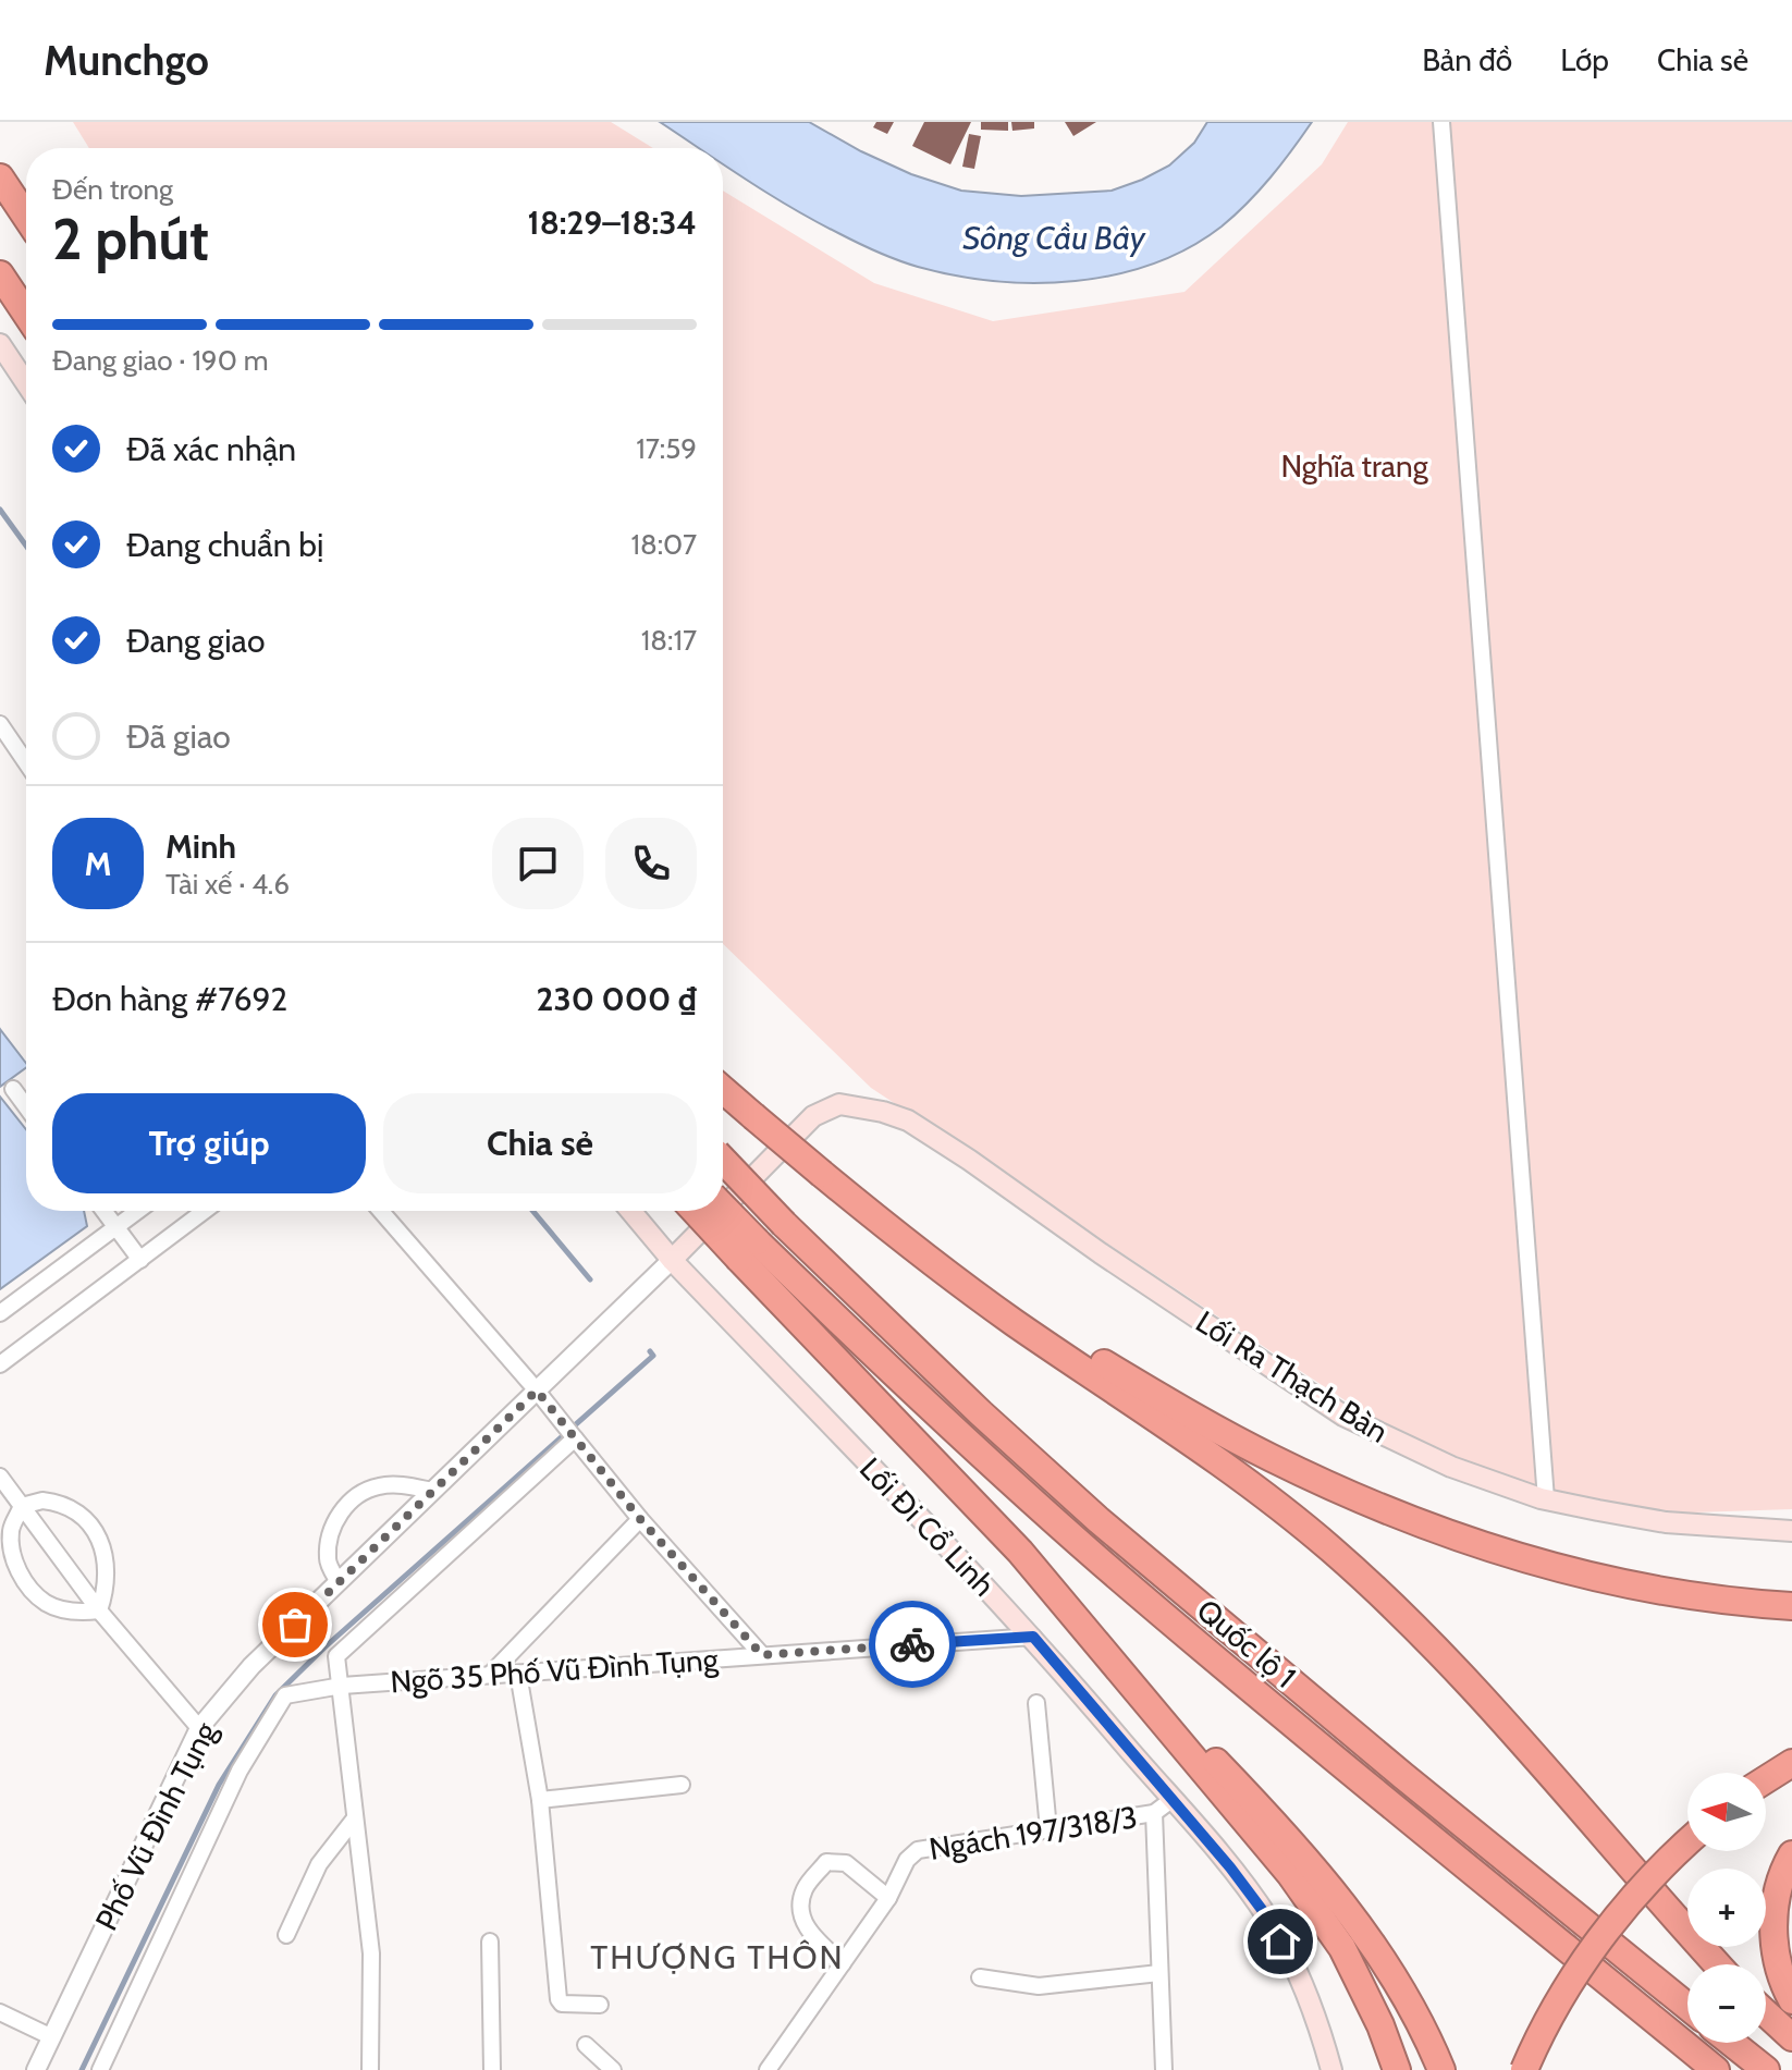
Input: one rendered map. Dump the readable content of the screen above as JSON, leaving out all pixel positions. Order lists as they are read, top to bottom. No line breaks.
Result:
{"streets":{"highway":["Quốc lộ 1"],"main road":["Lối Ra Thạch Bàn","Lối Đi Cổ Linh","Phố Vũ Đình Tụng"],"street":["Ngõ 35 Phố Vũ Đình Tụng","Ngách 197/318/3"]},"crossings":[["Lối Ra Thạch Bàn","Phố Vũ Đình Tụng"],["Lối Đi Cổ Linh","Ngõ 35 Phố Vũ Đình Tụng"],["Lối Đi Cổ Linh","Phố Vũ Đình Tụng"],["Lối Đi Cổ Linh","Ngách 197/318/3"]],"districts":["THƯỢNG THÔN"],"water":["Sông Cầu Bây"],"parks":["Nghĩa trang"],"north":"left","page":{"header":"Munchgo","nav":["Bản đồ","Lớp","Chia sẻ"],"heading":["2 phút","Đến trong","18:29–18:34"],"panel":["Minh","Tài xế · 4.6","Đơn hàng #7692","230 000 ₫"],"bar":"Đang giao · 190 m","list":[["Đã xác nhận","17:59"],["Đang chuẩn bị","18:07"],["Đang giao","18:17"],"Đã giao"],"round":"M","buttons":["Trợ giúp","Chia sẻ"],"map_buttons":["+","−"]}}
